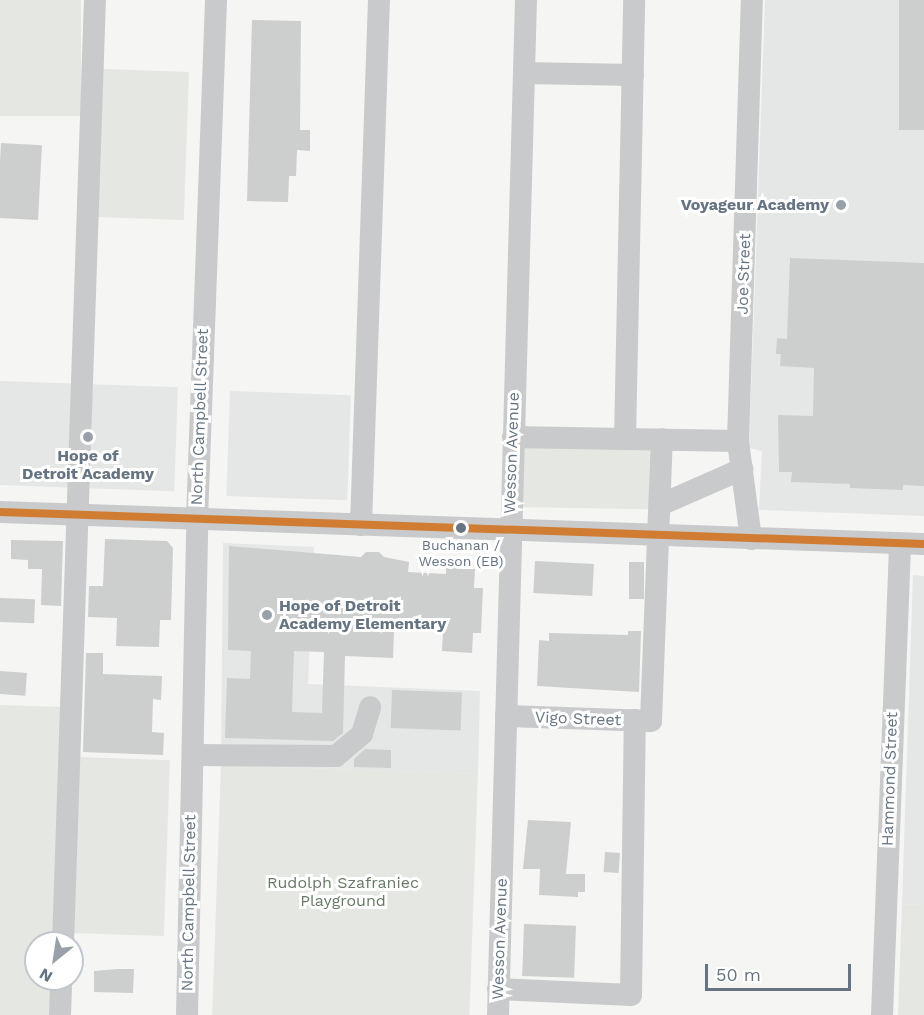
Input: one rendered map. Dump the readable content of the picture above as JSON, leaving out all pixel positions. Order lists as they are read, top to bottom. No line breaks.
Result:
{"streets":{"street":["Joe Street","North Campbell Street","Wesson Avenue","Vigo Street","Hammond Street"]},"crossings":[["Wesson Avenue","Vigo Street"]],"parks":["Rudolph Szafraniec Playground"],"places":["Voyageur Academy","Hope of Detroit Academy","Buchanan / Wesson (EB)","Hope of Detroit Academy Elementary"],"scale_bar":"50 m","north":"bottom left"}
